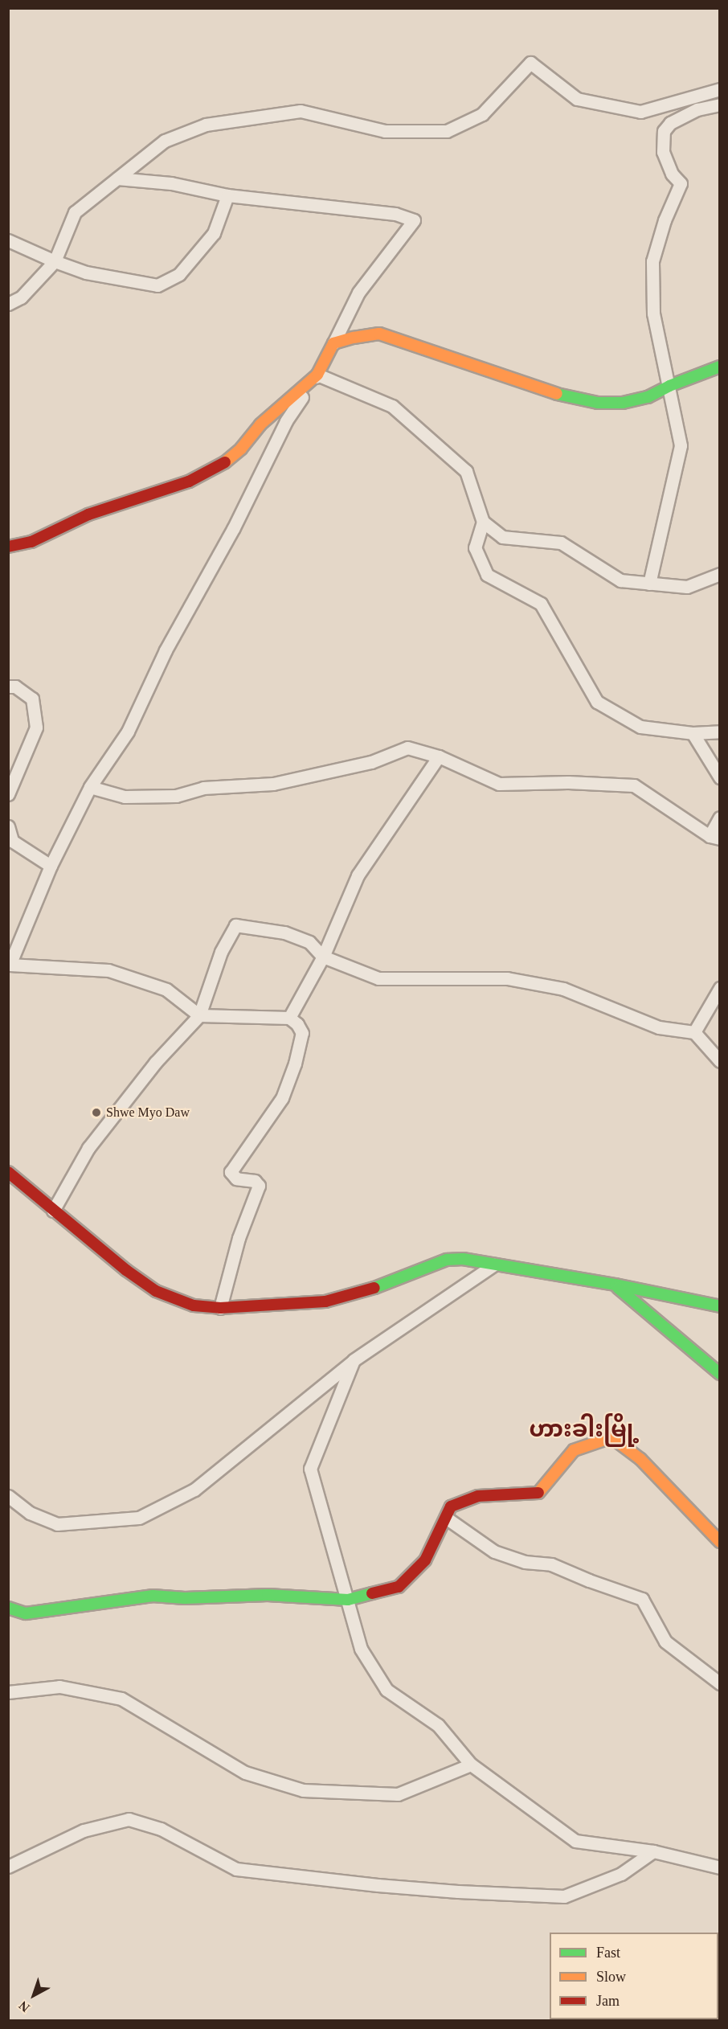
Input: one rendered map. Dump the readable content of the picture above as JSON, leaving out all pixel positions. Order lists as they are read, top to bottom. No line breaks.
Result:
{"districts":["ဟားခါးမြို့"],"places":["Shwe Myo Daw"],"legend":["Fast","Slow","Jam"],"north":"bottom left"}
